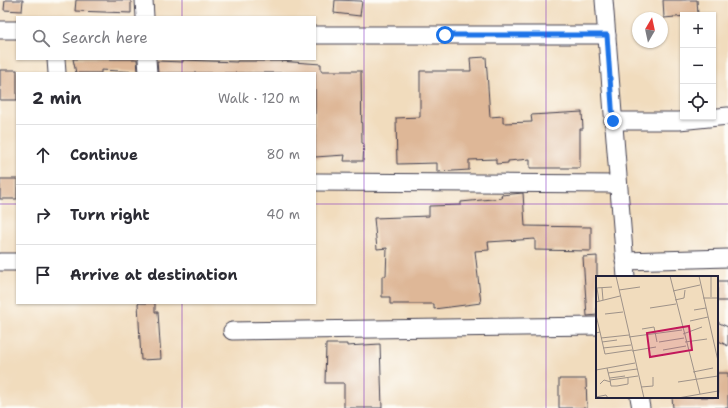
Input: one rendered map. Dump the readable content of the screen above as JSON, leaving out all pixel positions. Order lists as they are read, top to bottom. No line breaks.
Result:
{"north":"top","page":{"map_buttons":["+","−"],"search":"Search here","heading":["2 min","Walk · 120 m"],"list":[["Continue","80 m"],["Turn right","40 m"],"Arrive at destination"]}}
